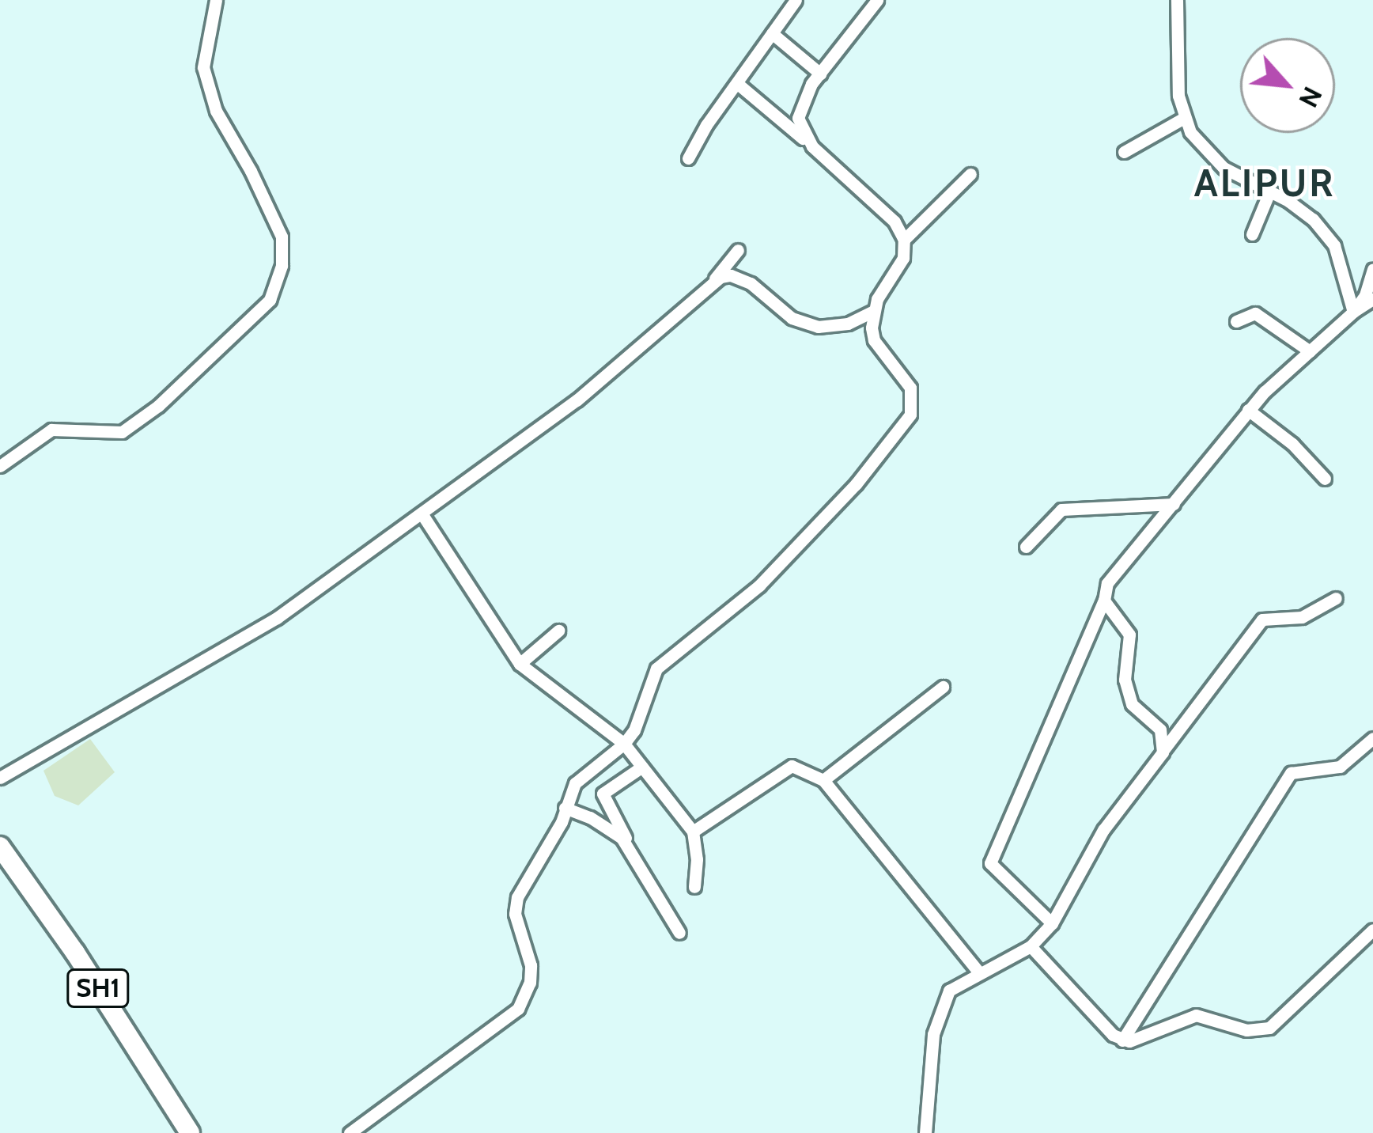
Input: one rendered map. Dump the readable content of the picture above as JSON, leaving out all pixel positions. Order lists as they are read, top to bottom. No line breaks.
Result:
{"streets":{"main road":["SH1"]},"districts":["ALIPUR"],"north":"bottom right"}
